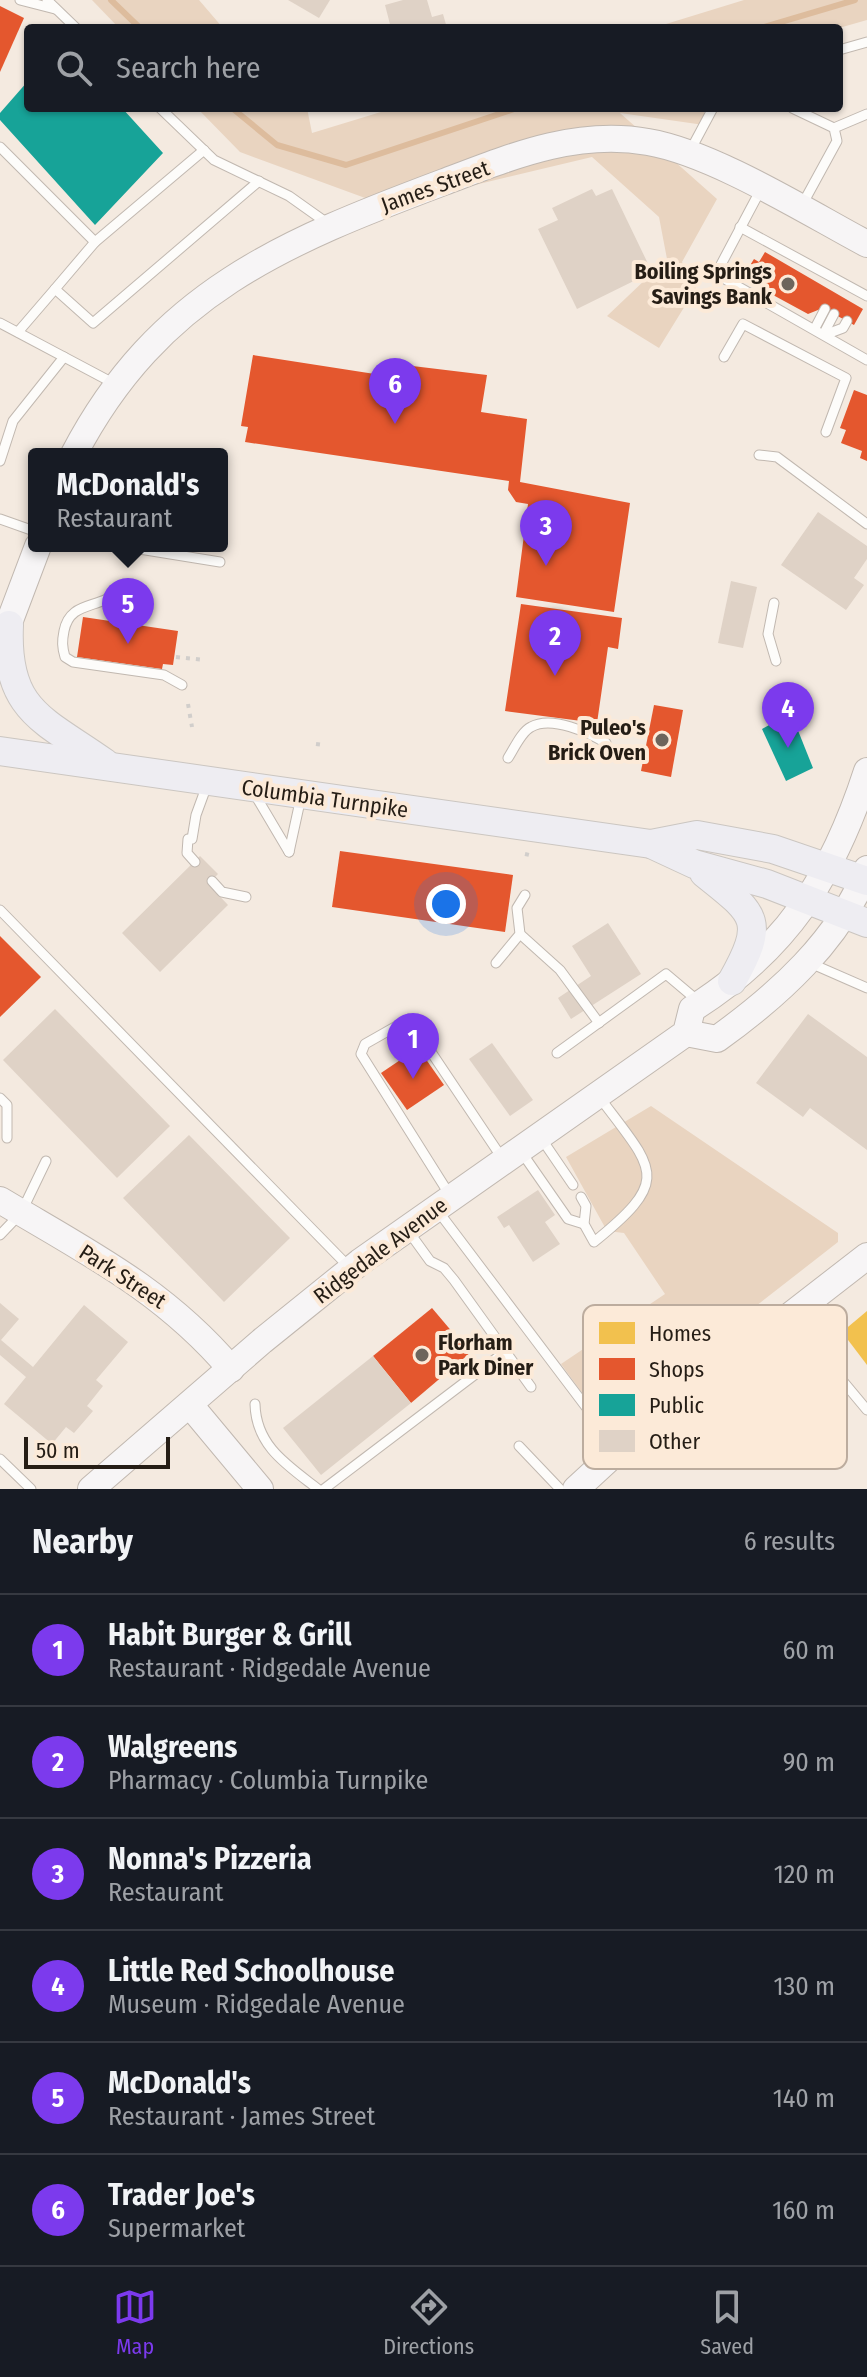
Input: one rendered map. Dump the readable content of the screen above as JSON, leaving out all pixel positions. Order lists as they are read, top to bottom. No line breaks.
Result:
{"streets":{"main road":["James Street","Columbia Turnpike","Ridgedale Avenue","Park Street"]},"crossings":[["Columbia Turnpike","Ridgedale Avenue"],["Ridgedale Avenue","Park Street"]],"places":["Boiling Springs Savings Bank","Puleo's Brick Oven","Florham Park Diner"],"legend":["Homes","Shops","Public","Other"],"scale_bar":"50 m","page":{"search":"Search here","pins":["6","3","5","2","4","1"],"popup":["McDonald's","Restaurant"],"scale":"50 m","heading":["Nearby","6 results"],"list":[{"mark":"1","name":"Habit Burger & Grill","note":"Restaurant · Ridgedale Avenue","value":"60 m"},{"mark":"2","name":"Walgreens","note":"Pharmacy · Columbia Turnpike","value":"90 m"},{"mark":"3","name":"Nonna's Pizzeria","note":"Restaurant","value":"120 m"},{"mark":"4","name":"Little Red Schoolhouse","note":"Museum · Ridgedale Avenue","value":"130 m"},{"mark":"5","name":"McDonald's","note":"Restaurant · James Street","value":"140 m"},{"mark":"6","name":"Trader Joe's","note":"Supermarket","value":"160 m"}],"nav":["Map","Directions","Saved"]}}
